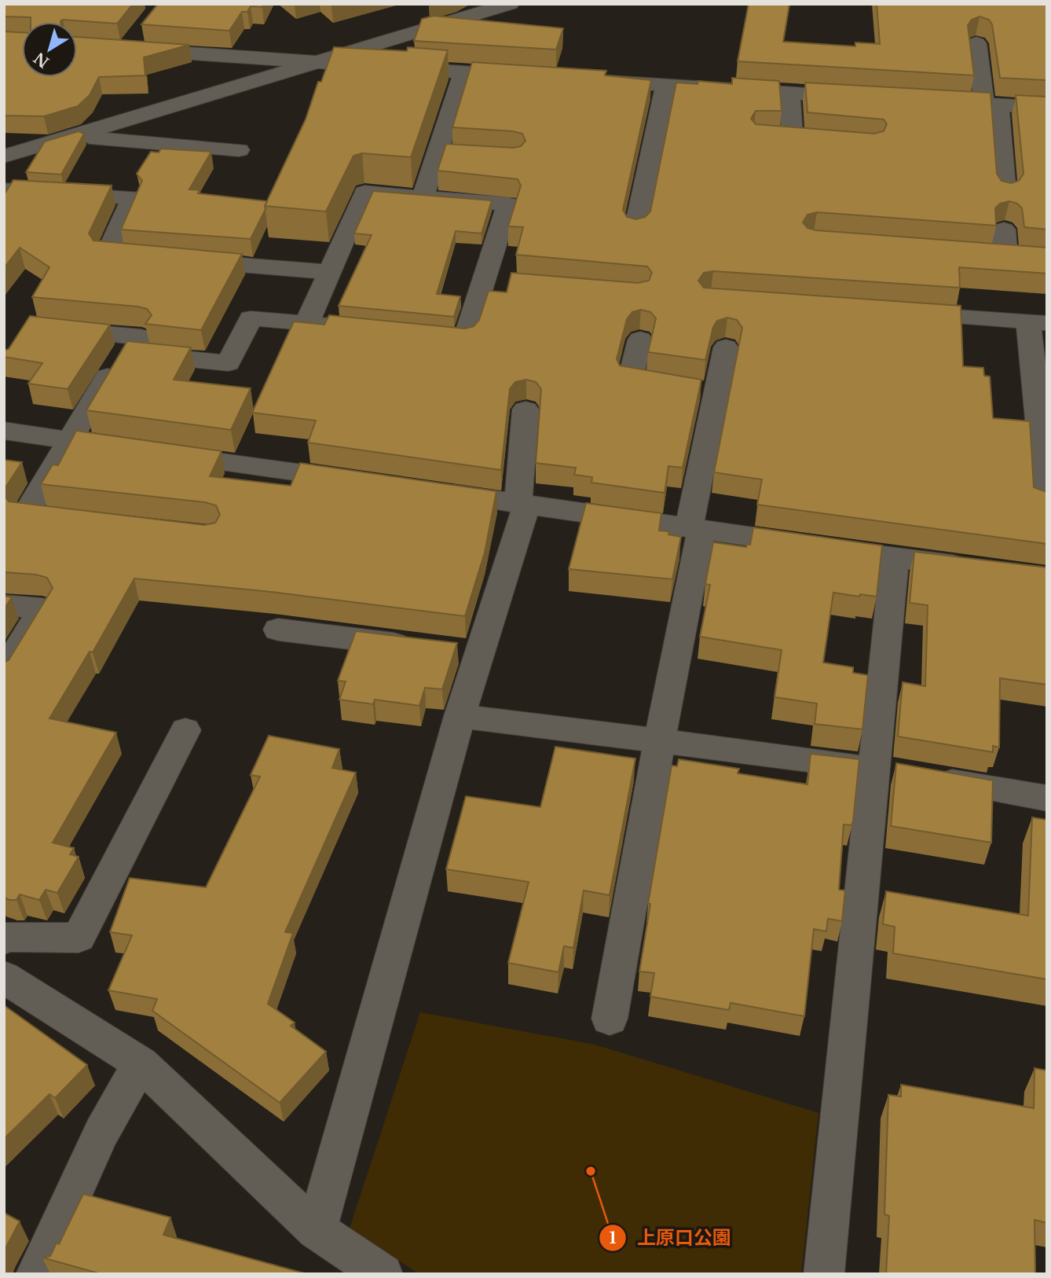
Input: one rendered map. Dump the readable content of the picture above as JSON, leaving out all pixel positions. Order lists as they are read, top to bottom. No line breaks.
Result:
{"places":["上原口公園"],"north":"bottom left"}
